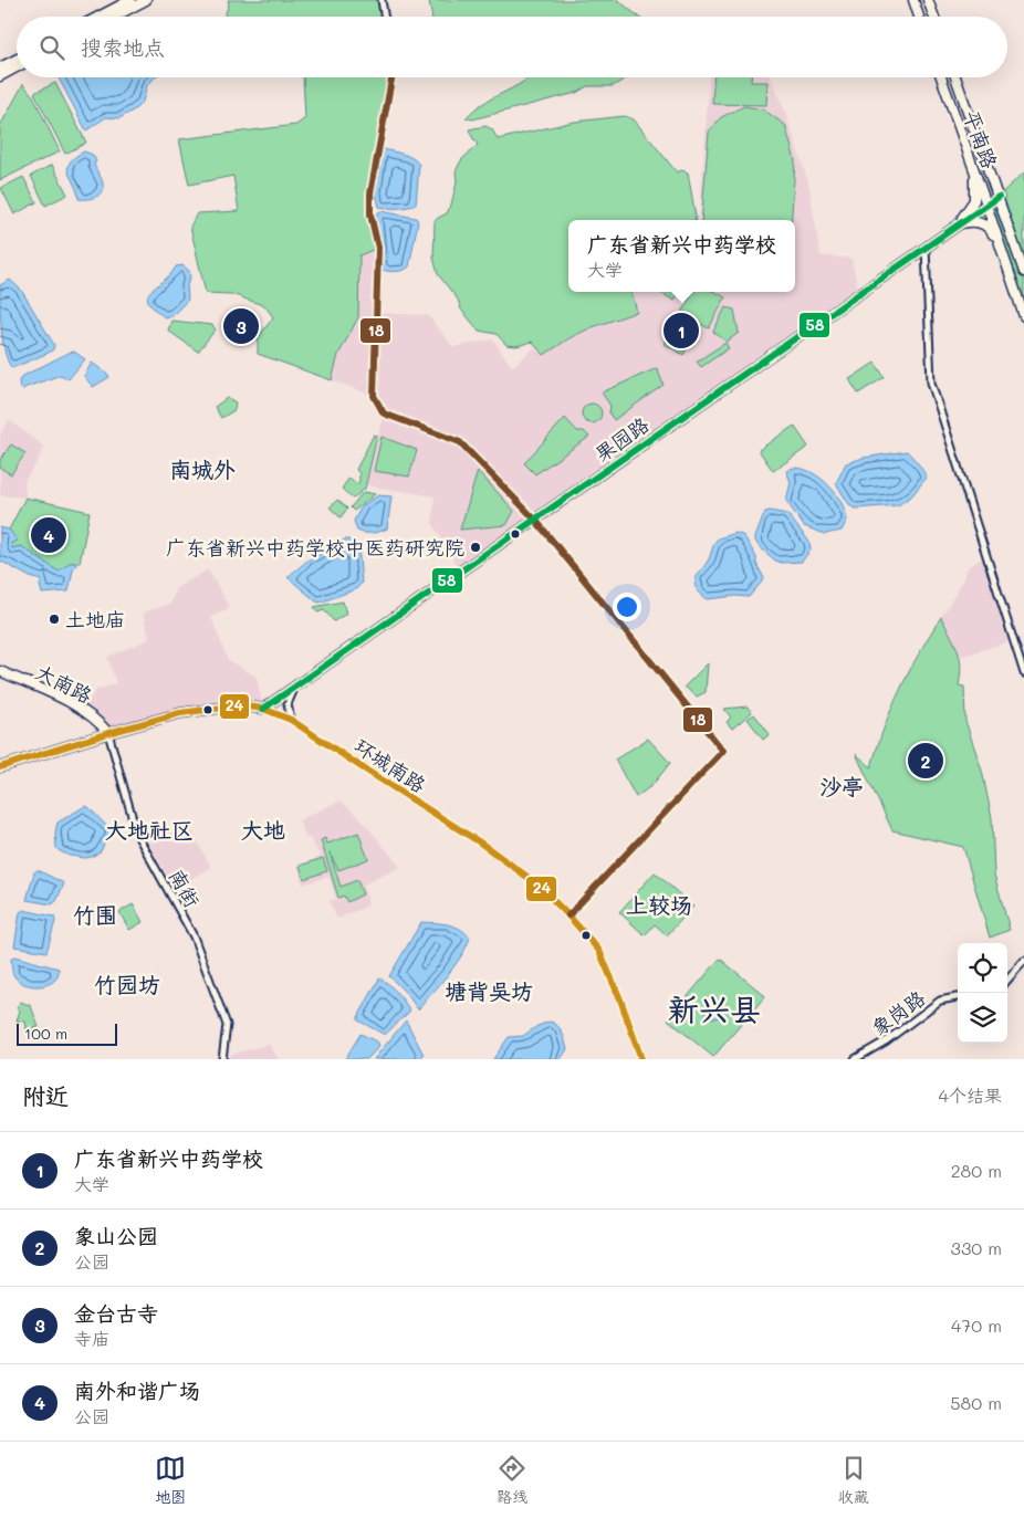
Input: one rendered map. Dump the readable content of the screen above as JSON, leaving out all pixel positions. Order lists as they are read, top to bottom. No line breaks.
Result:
{"streets":{"street":["平南路","果园路","大南路","环城南路","南街","象岗路"]},"crossings":[["平南路","果园路"],["果园路","环城南路"],["大南路","环城南路"],["大南路","南街"],["环城南路","南街"]],"districts":["南城外","沙亭","大地社区","大地","上较场","竹围","竹园坊","塘背吴坊","新兴县"],"places":["广东省新兴中药学校中医药研究院","土地庙"],"lines":["transit line 18","transit line 58","transit line 24"],"scale_bar":"100 m","page":{"search":"搜索地点","popup":["广东省新兴中药学校","大学"],"pins":["3","1","4","2"],"scale":"100 m","heading":["附近","4个结果"],"list":[{"mark":"1","name":"广东省新兴中药学校","note":"大学","value":"280 m"},{"mark":"2","name":"象山公园","note":"公园","value":"330 m"},{"mark":"3","name":"金台古寺","note":"寺庙","value":"470 m"},{"mark":"4","name":"南外和谐广场","note":"公园","value":"580 m"}],"nav":["地图","路线","收藏"]}}
